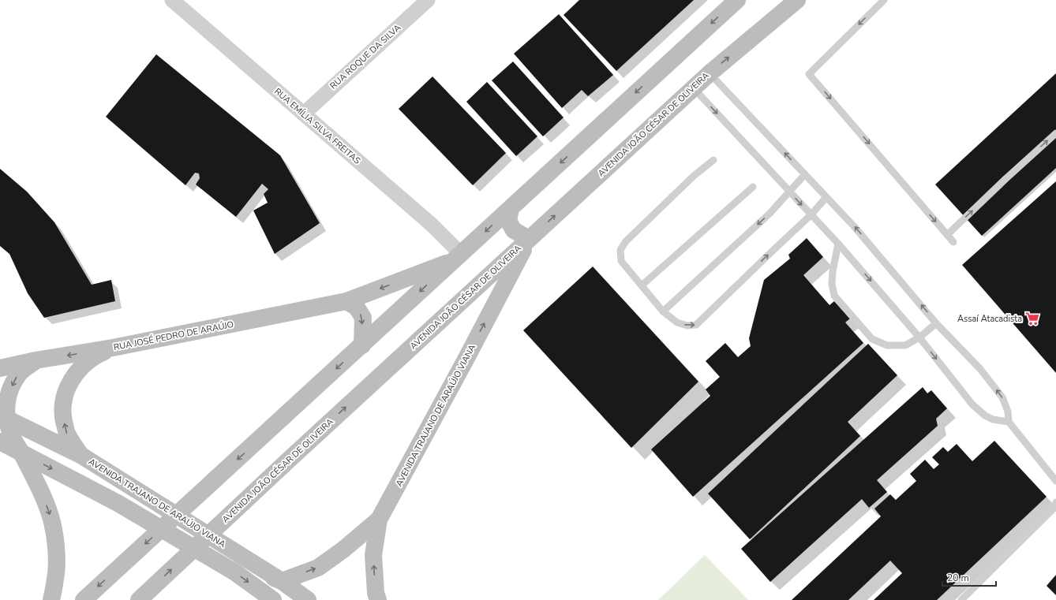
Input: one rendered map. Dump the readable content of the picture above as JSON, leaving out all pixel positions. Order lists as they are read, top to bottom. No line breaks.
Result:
{"streets":{"street":["RUA ROQUE DA SILVA","AVENIDA JOÃO CÉSAR DE OLIVEIRA","RUA EMÍLIA SILVA FREITAS","RUA JOSÉ PEDRO DE ARAÚJO","AVENIDA TRAJANO DE ARAÚJO VIANA"]},"crossings":[["RUA ROQUE DA SILVA","RUA EMÍLIA SILVA FREITAS"],["AVENIDA JOÃO CÉSAR DE OLIVEIRA","AVENIDA TRAJANO DE ARAÚJO VIANA"],["RUA EMÍLIA SILVA FREITAS","RUA JOSÉ PEDRO DE ARAÚJO"]],"places":{"supermarket":["Assaí Atacadista"]},"scale_bar":"20 m"}
